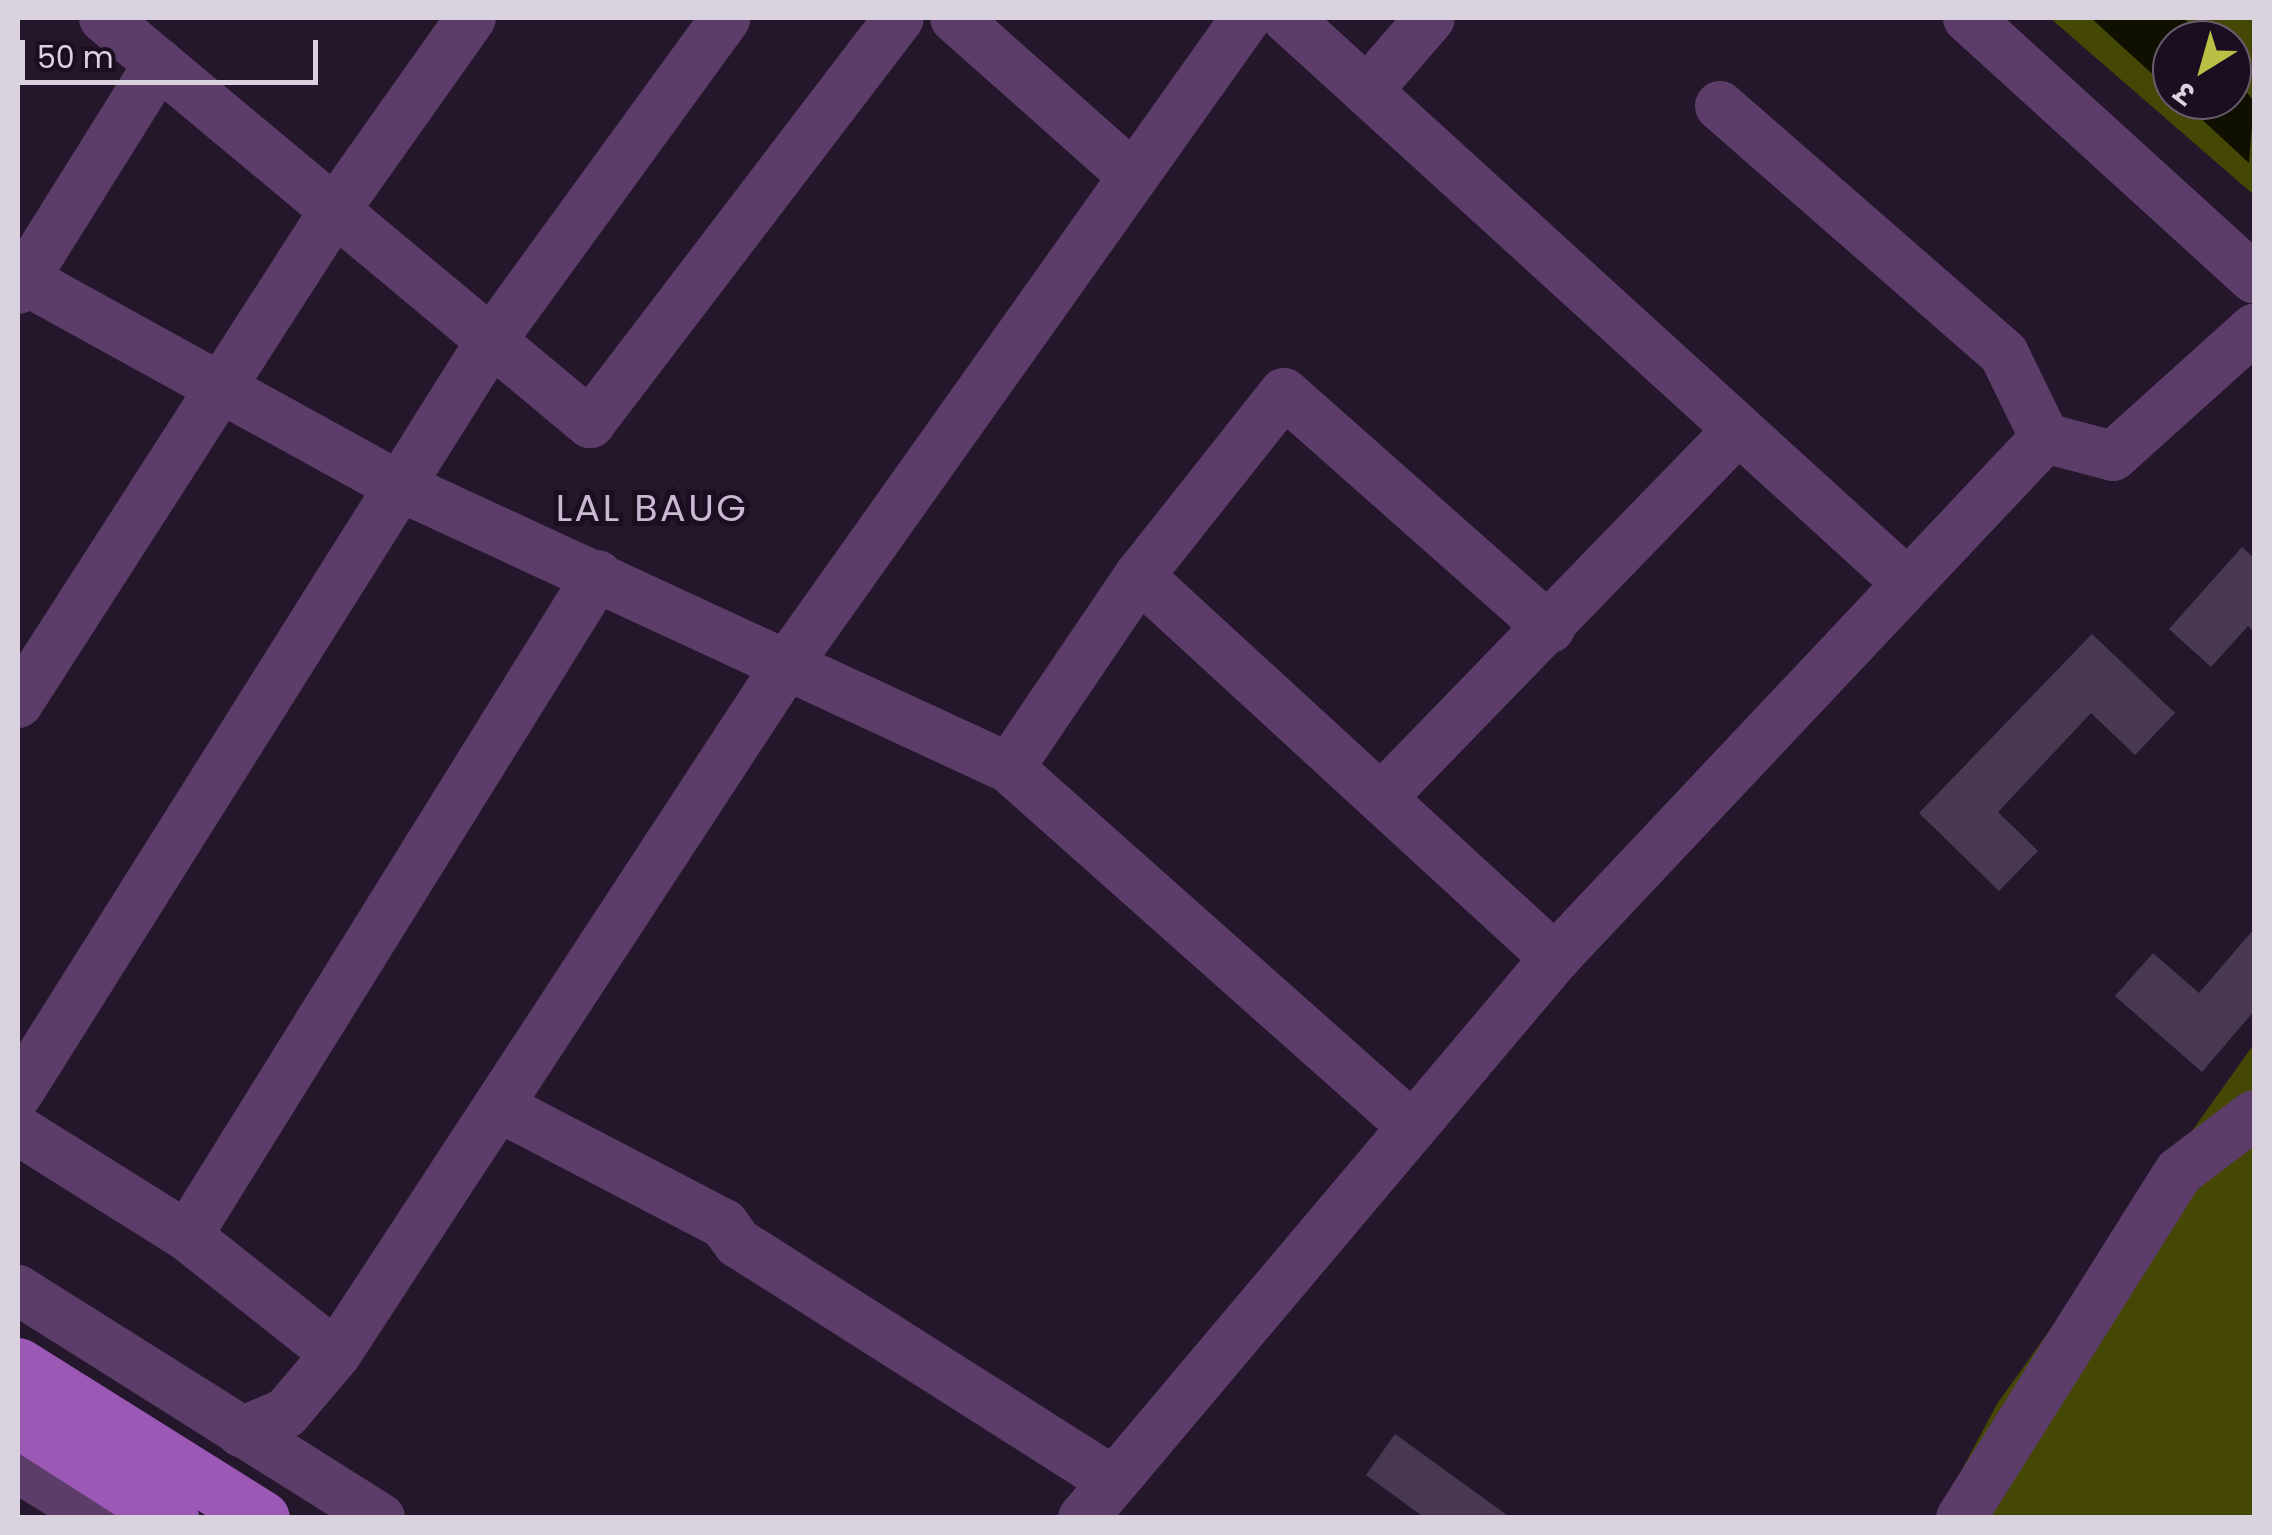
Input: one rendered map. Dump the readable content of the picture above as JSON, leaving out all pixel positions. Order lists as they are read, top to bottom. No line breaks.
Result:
{"districts":["LAL BAUG"],"scale_bar":"50 m","north":"bottom left"}
